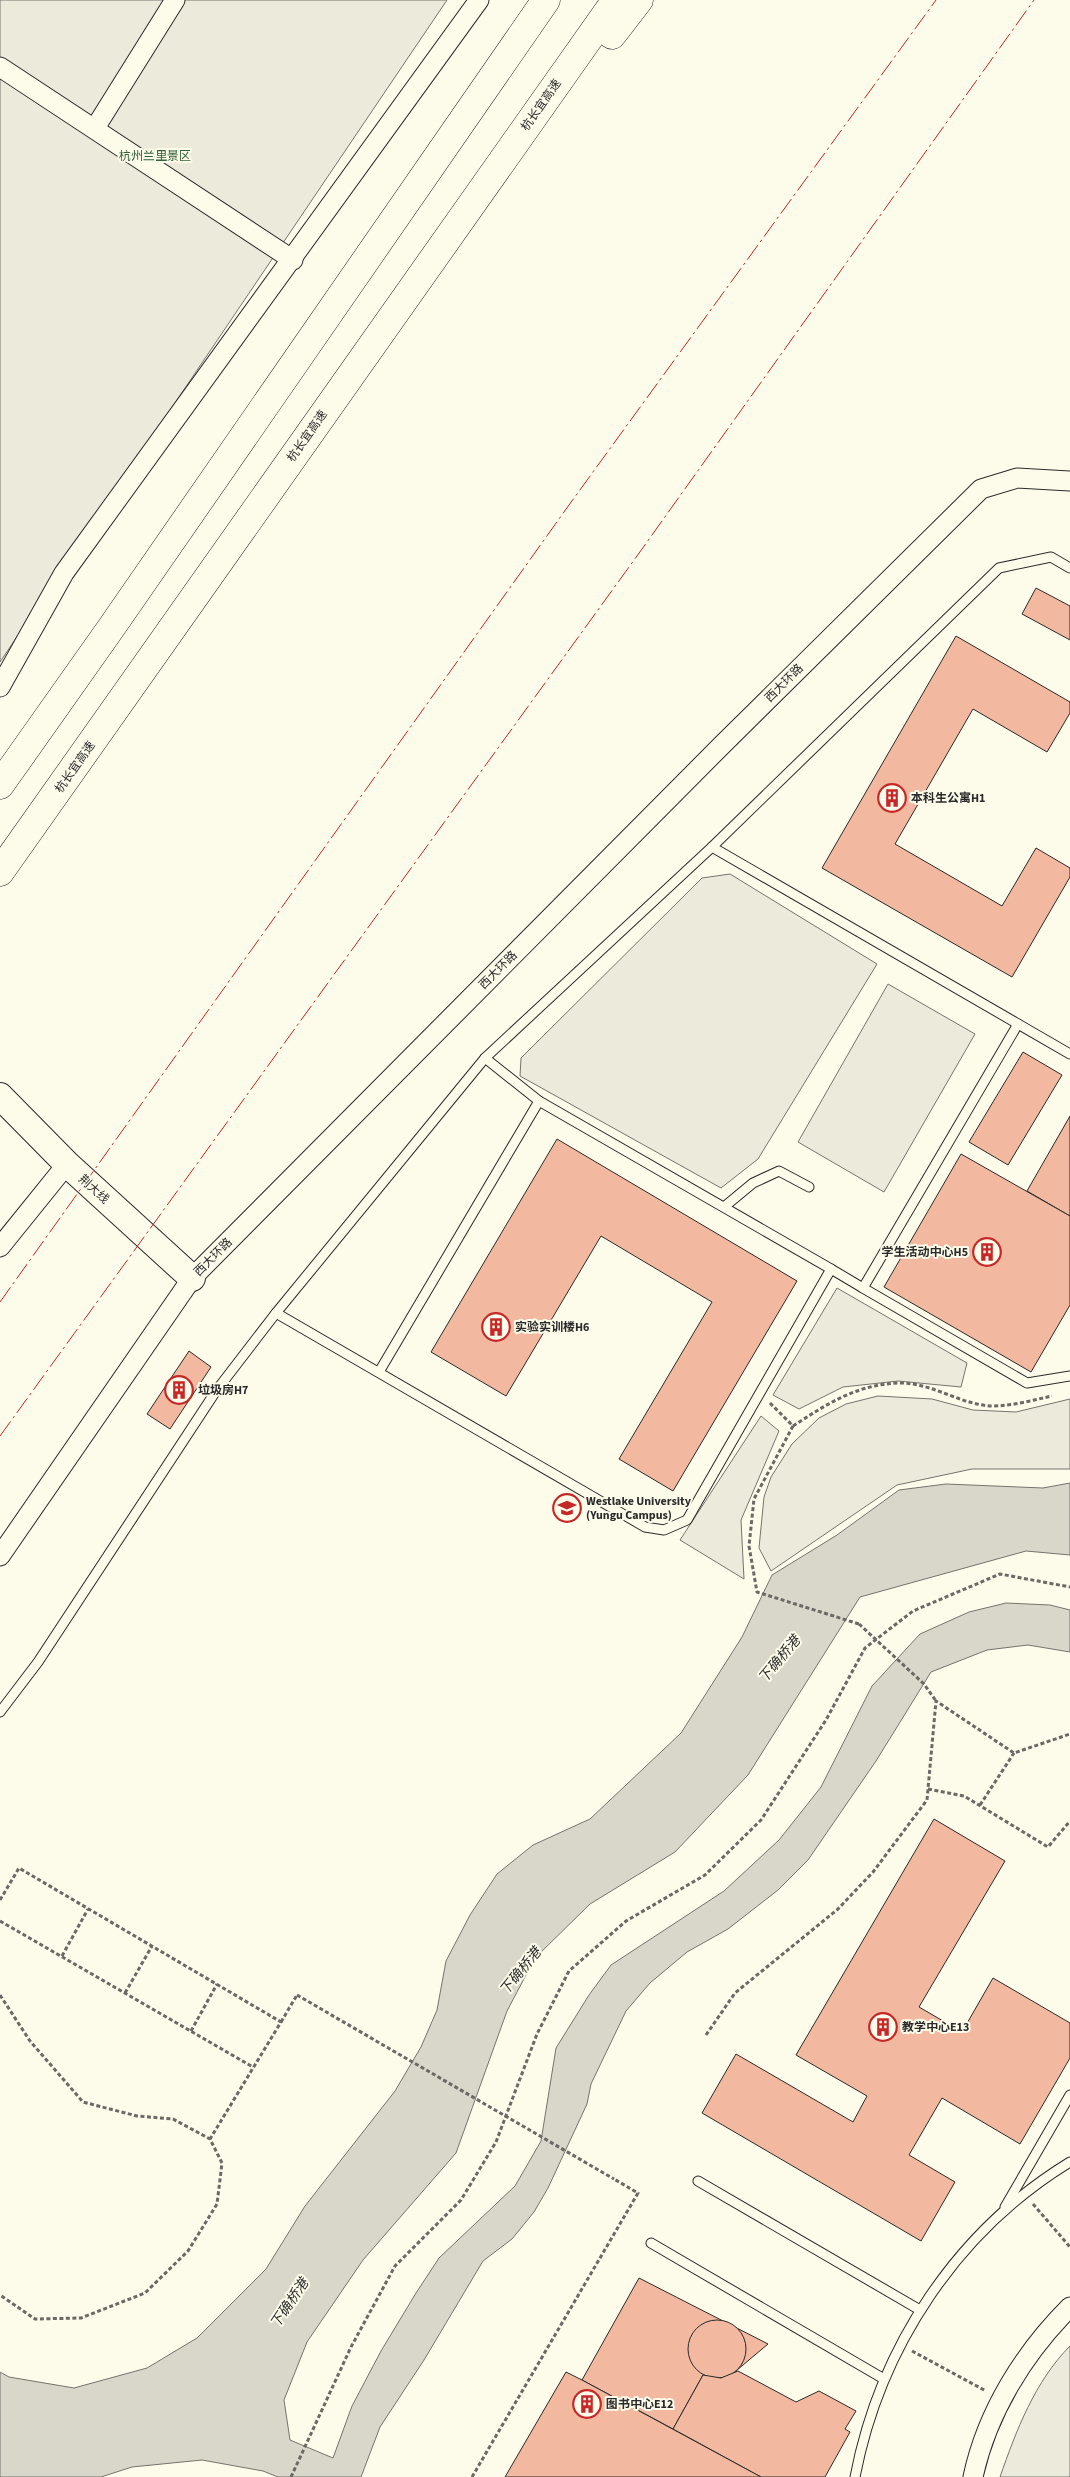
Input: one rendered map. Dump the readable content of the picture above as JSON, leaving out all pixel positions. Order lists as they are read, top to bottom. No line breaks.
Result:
{"streets":{"highway":["杭长宜高速"],"street":["西大环路","荆大线"]},"crossings":[["西大环路","荆大线"]],"water":["下确桥港"],"parks":["杭州兰里景区"],"places":{"building":["本科生公寓H1","学生活动中心H5","实验实训楼H6","垃圾房H7","教学中心E13","图书中心E12"],"school or university":["Westlake University (Yungu Campus)"]}}
